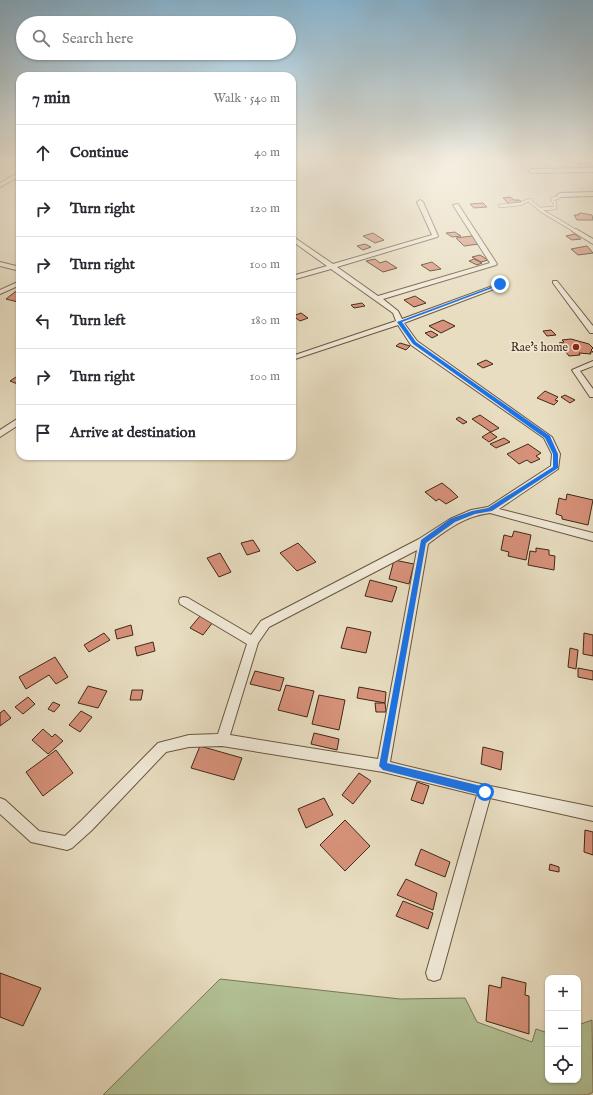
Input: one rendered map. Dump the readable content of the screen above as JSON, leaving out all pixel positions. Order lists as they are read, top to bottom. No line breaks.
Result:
{"places":["Rae's home"],"page":{"search":"Search here","heading":["7 min","Walk · 540 m"],"list":[["Continue","40 m"],["Turn right","120 m"],["Turn right","100 m"],["Turn left","180 m"],["Turn right","100 m"],"Arrive at destination"],"map_buttons":["+","−"]}}
